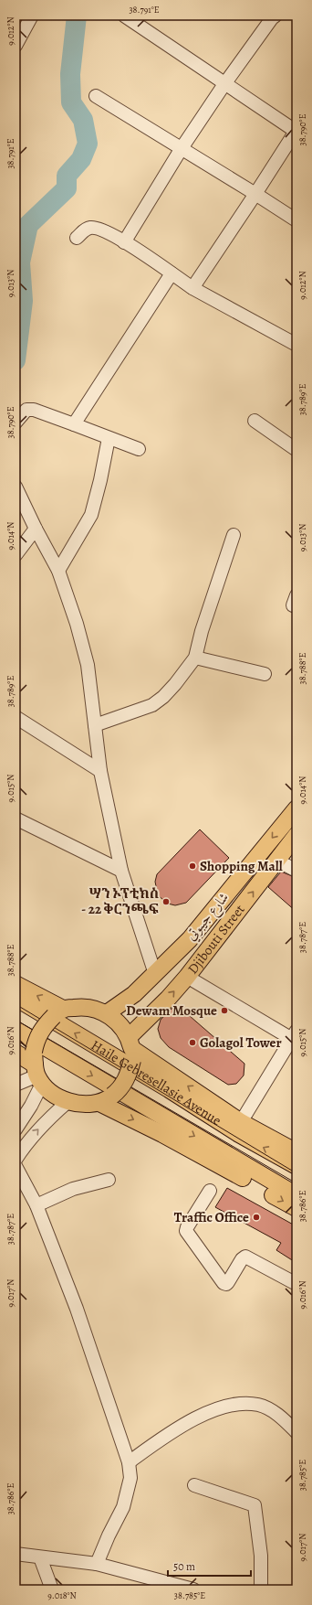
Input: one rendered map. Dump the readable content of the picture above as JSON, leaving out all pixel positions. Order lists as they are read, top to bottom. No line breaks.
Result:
{"streets":{"main road":["شارع جيبوتي","Djibouti Street","Haile Gebresellasie Avenue"]},"crossings":[["شارع جيبوتي","Djibouti Street"]],"one_way":["شارع جيبوتي","Djibouti Street"],"places":["Shopping Mall","ሣን ኦፕቲክስ - 22 ቅርንጫፍ","Dewam Mosque","Golagol Tower","Traffic Office"],"scale_bar":"50 m","coordinates":["38.791°E","9.012°N","38.790°E","9.013°N","38.789°E","9.014°N","38.788°E","9.015°N","38.787°E","9.016°N","38.786°E","9.017°N","38.785°E","9.018°N"]}
